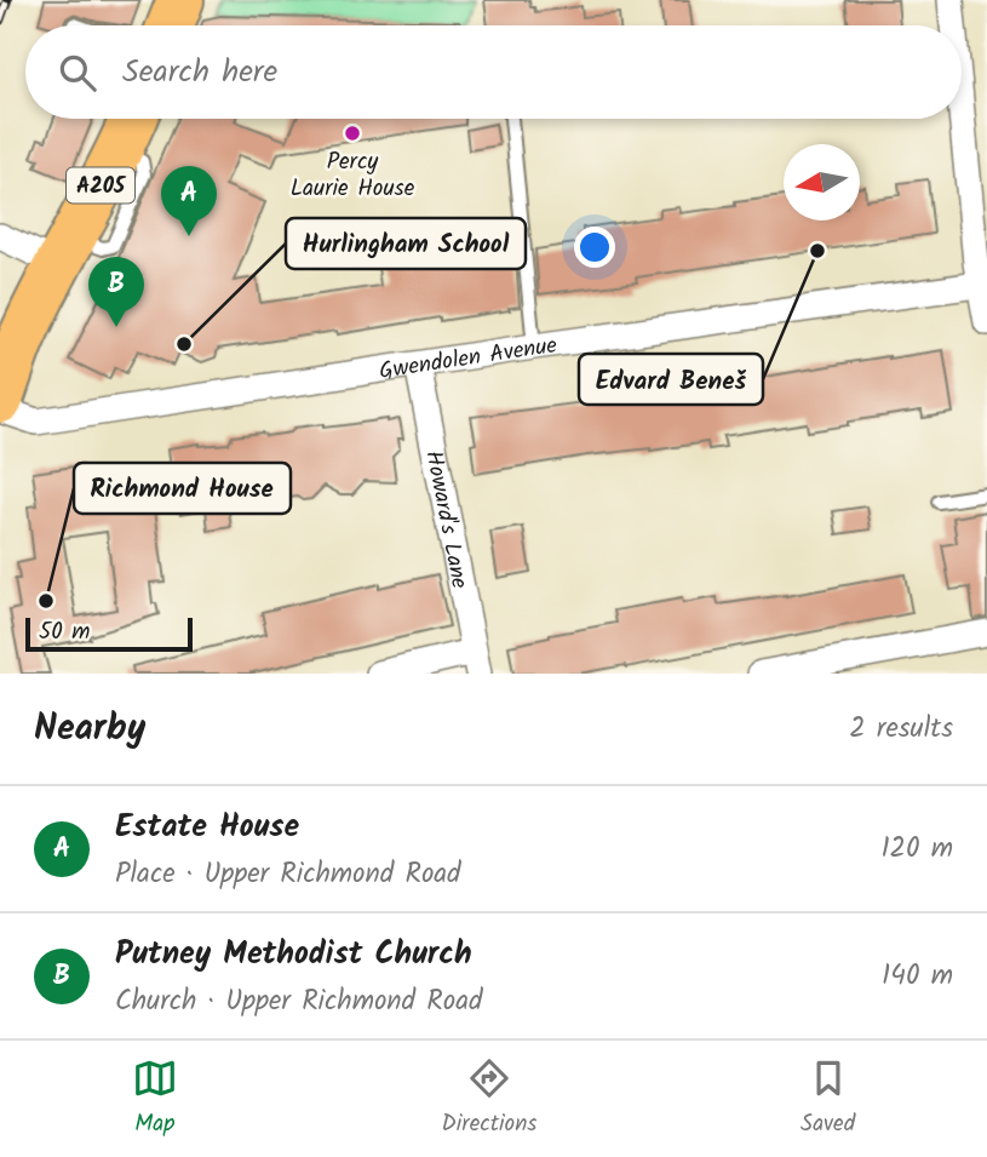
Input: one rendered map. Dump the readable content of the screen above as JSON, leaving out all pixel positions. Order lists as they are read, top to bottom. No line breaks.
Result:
{"streets":{"highway":["A205"],"street":["Gwendolen Avenue","Howard's Lane"]},"crossings":[["Gwendolen Avenue","Howard's Lane"]],"places":["Percy Laurie House","Edvard Beneš","Hurlingham School","Richmond House"],"scale_bar":"50 m","north":"left","page":{"search":"Search here","pins":["A","B"],"scale":"50 m","heading":["Nearby","2 results"],"list":[{"mark":"A","name":"Estate House","note":"Place · Upper Richmond Road","value":"120 m"},{"mark":"B","name":"Putney Methodist Church","note":"Church · Upper Richmond Road","value":"140 m"}],"nav":["Map","Directions","Saved"]}}
